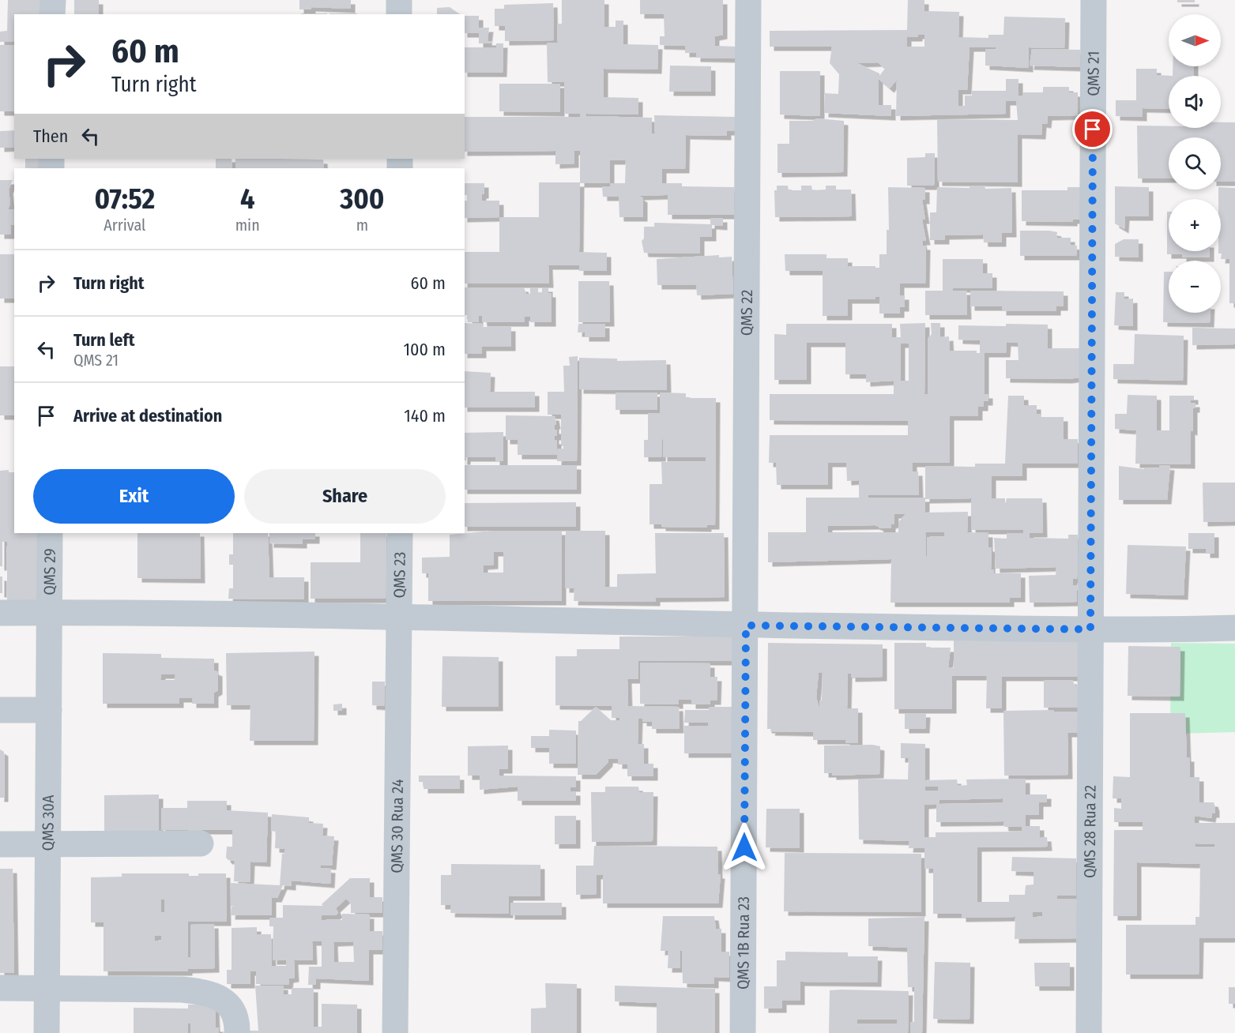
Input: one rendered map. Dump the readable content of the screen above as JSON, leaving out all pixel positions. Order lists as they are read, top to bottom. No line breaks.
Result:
{"streets":{"street":["QMS 21","QMS 22","QMS 29","QMS 23","QMS 30A","QMS 30 Rua 24","QMS 28 Rua 22","QMS 1B Rua 23"]},"crossings":[["QMS 21","QMS 28 Rua 22"],["QMS 22","QMS 1B Rua 23"],["QMS 29","QMS 30A"],["QMS 23","QMS 30 Rua 24"]],"north":"right","page":{"map_buttons":["+","−"],"turn":["60 m","Turn right"],"then":"Then","eta":["07:52","Arrival","4","min","300","m"],"list":[{"name":"Turn right","value":"60 m"},{"name":"Turn left","note":"QMS 21","value":"100 m"},{"name":"Arrive at destination","value":"140 m"}],"buttons":["Exit","Share"]}}
